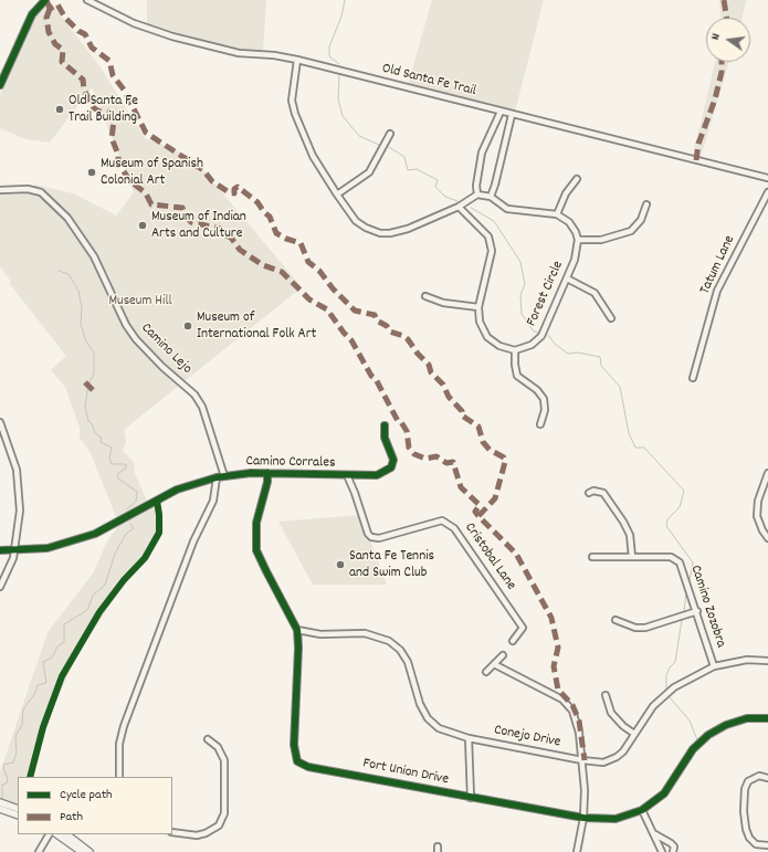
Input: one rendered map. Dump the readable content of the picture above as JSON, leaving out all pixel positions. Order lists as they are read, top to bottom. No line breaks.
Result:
{"streets":{"street":["Old Santa Fe Trail","Tatum Lane","Forest Circle","Camino Lejo","Camino Corrales","Cristobal Lane","Camino Zozobra","Conejo Drive","Fort Union Drive"]},"crossings":[["Camino Lejo","Camino Corrales"],["Camino Corrales","Cristobal Lane"],["Camino Corrales","Fort Union Drive"],["Camino Zozobra","Conejo Drive"],["Conejo Drive","Fort Union Drive"]],"parks":["Museum Hill"],"places":["Old Santa Fe Trail Building","Museum of Spanish Colonial Art","Museum of Indian Arts and Culture","Museum of International Folk Art","Santa Fe Tennis and Swim Club"],"legend":["Cycle path","Path"],"north":"left"}
